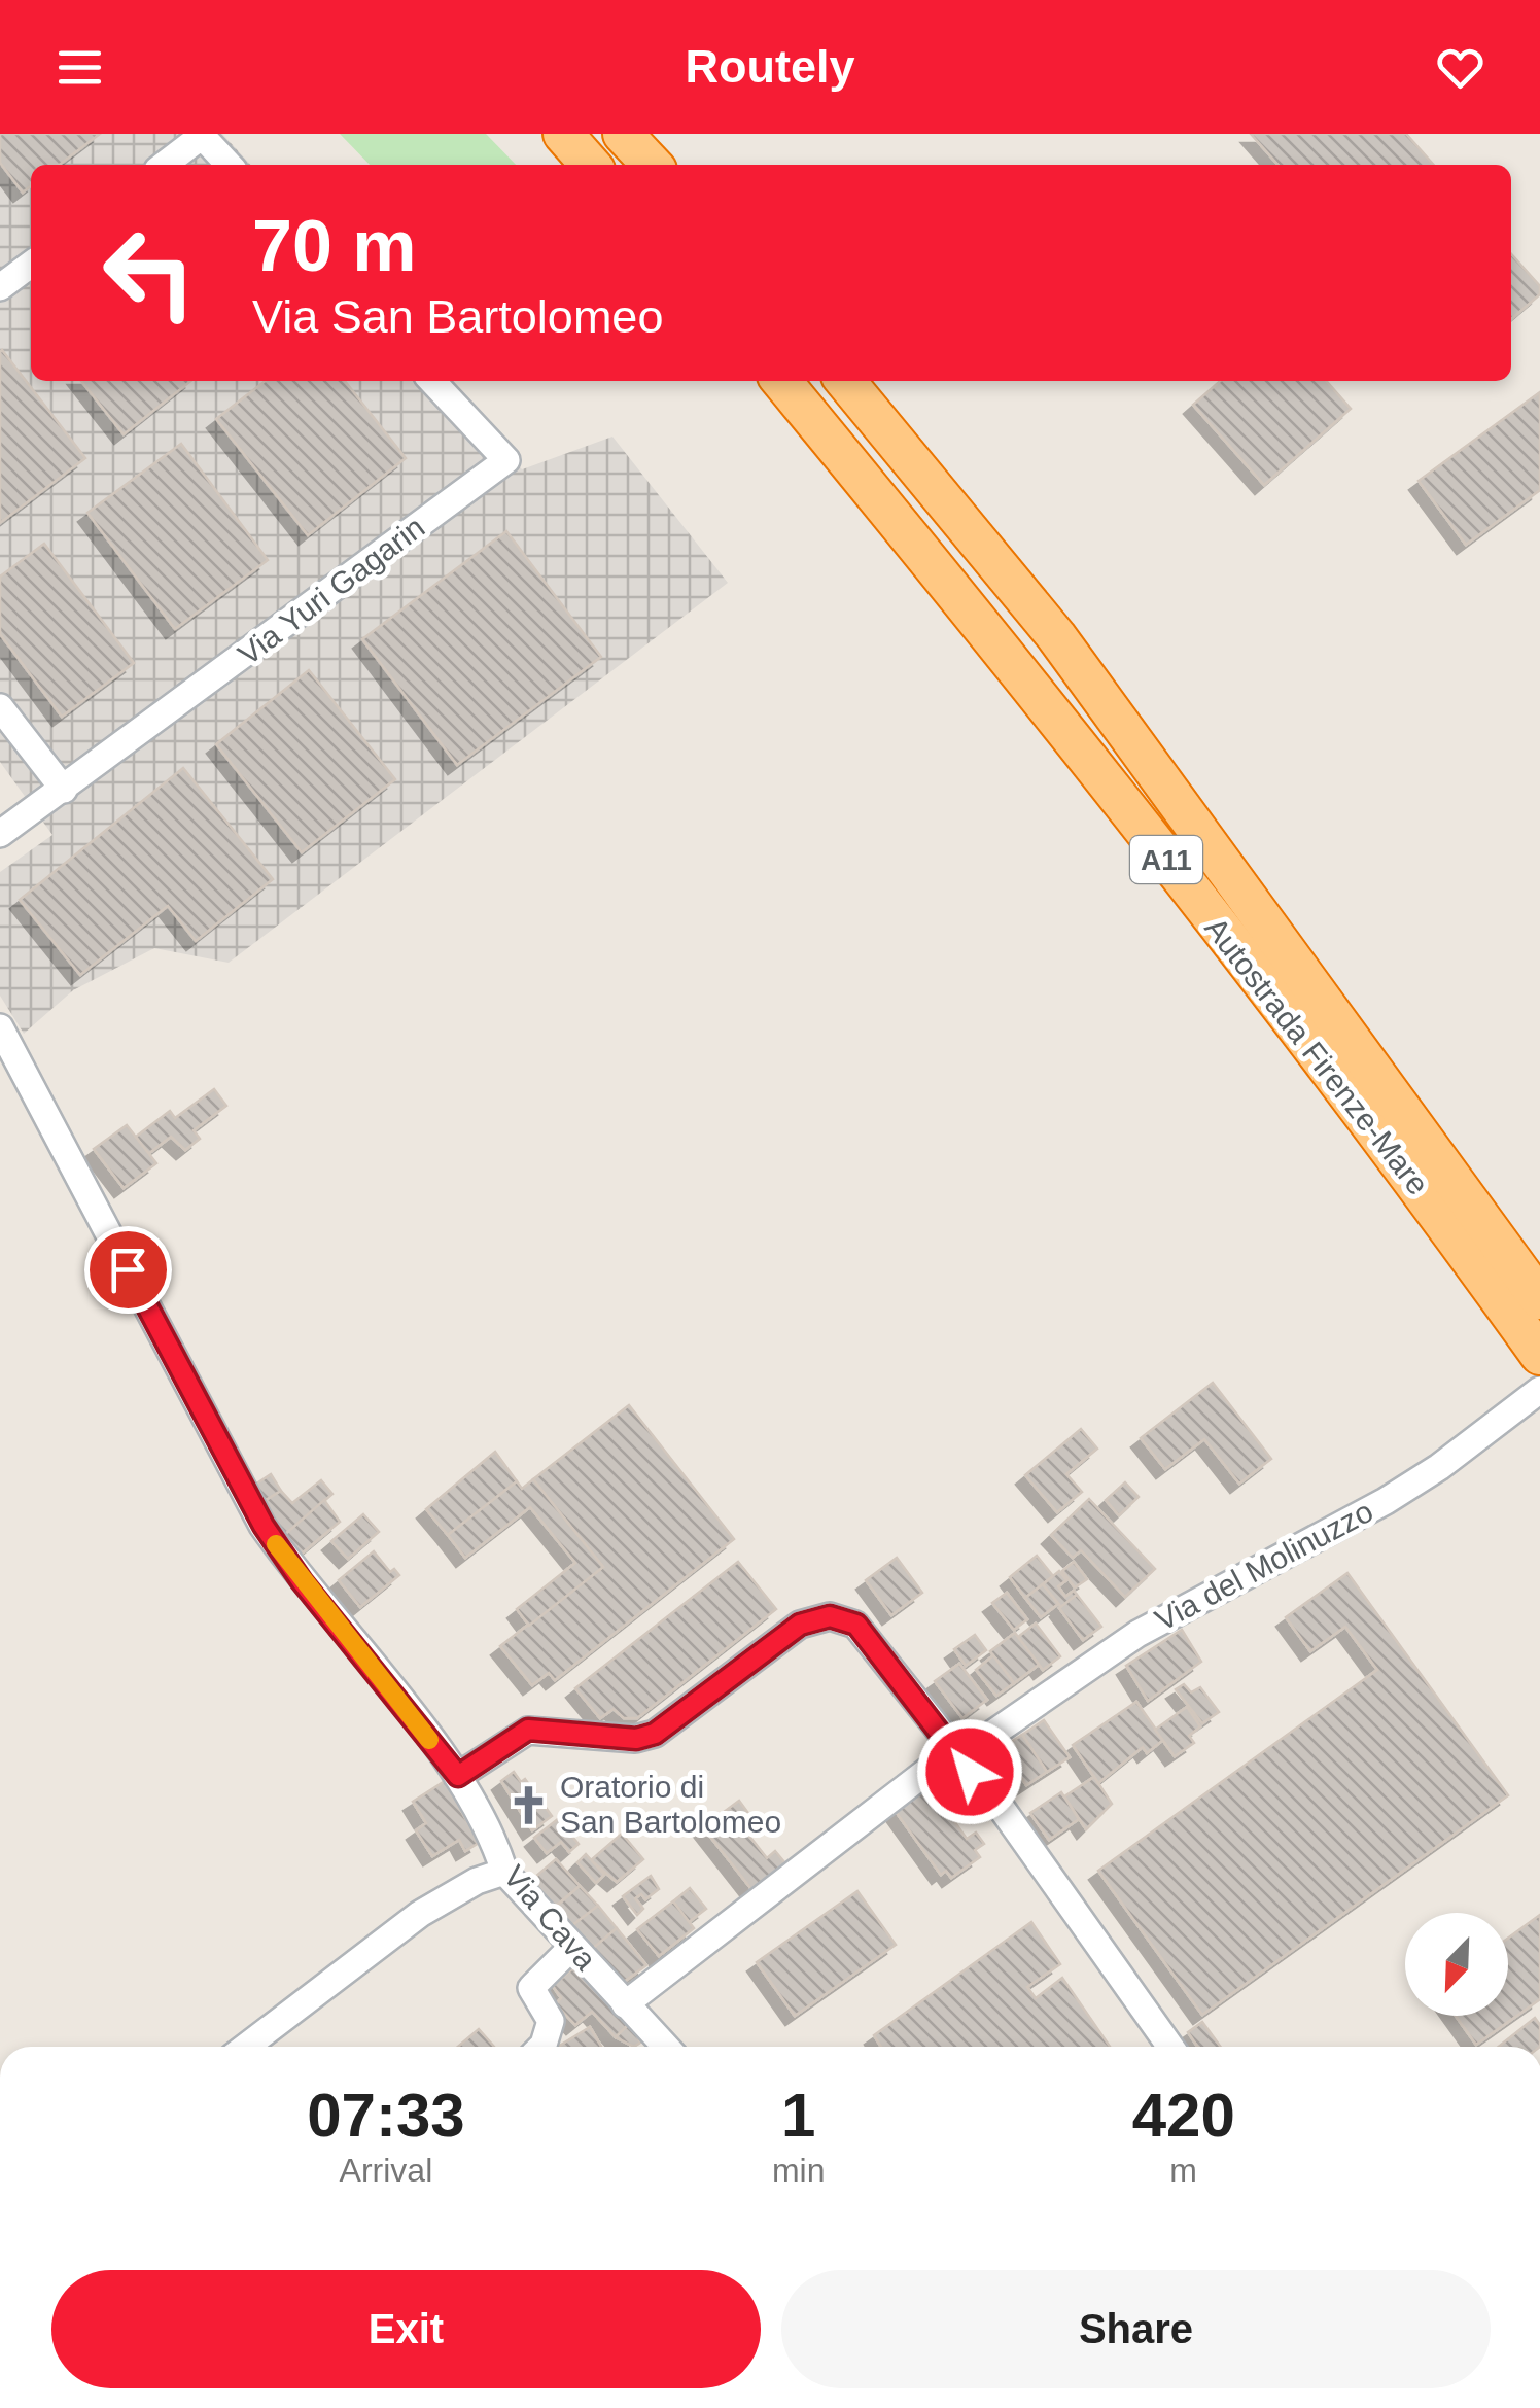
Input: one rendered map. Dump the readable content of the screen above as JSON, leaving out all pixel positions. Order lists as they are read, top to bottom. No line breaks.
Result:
{"streets":{"highway":["A11","Autostrada Firenze-Mare"],"street":["Via Yuri Gagarin","Via del Molinuzzo","Via Cava"]},"places":{"church":["Oratorio di San Bartolomeo"]},"north":"bottom left","page":{"header":"Routely","turn":["70 m","Via San Bartolomeo"],"eta":["07:33","Arrival","1","min","420","m"],"buttons":["Exit","Share"]}}
